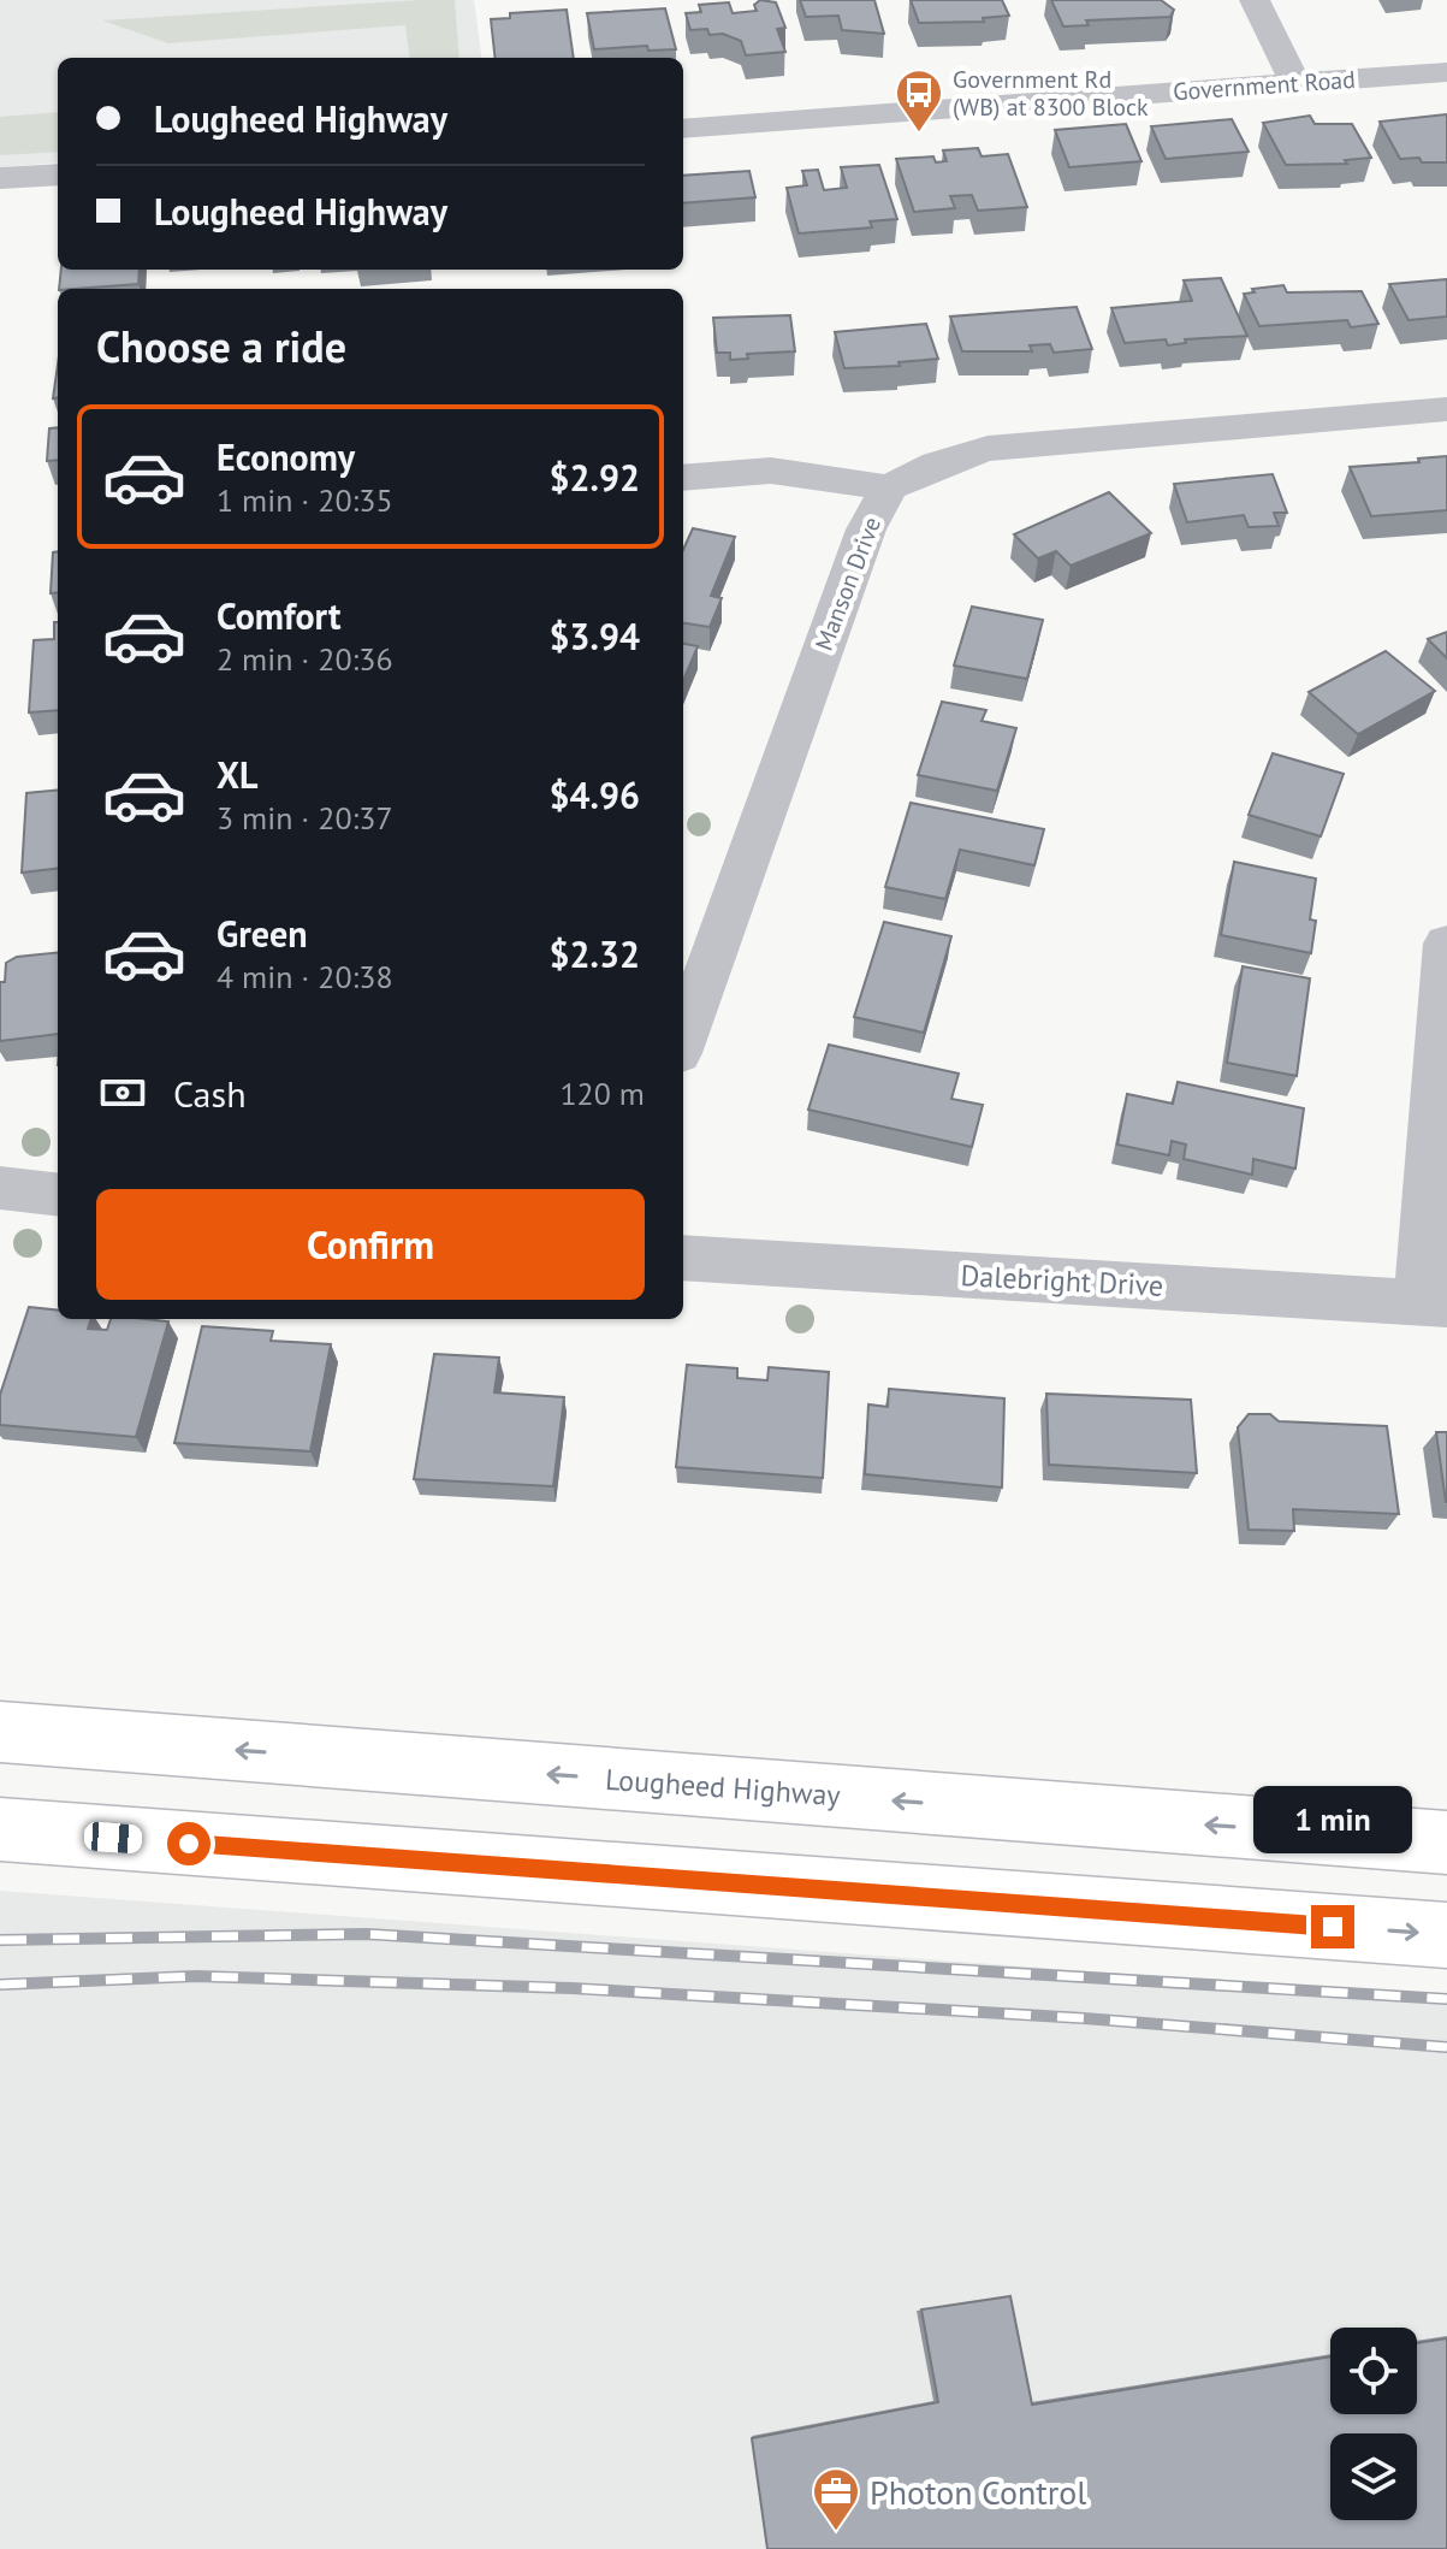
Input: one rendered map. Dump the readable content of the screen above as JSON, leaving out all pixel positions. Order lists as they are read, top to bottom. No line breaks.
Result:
{"streets":{"main road":["Lougheed Highway"],"street":["Government Road","Manson Drive","Dalebright Drive"]},"places":{"bus stop":["Government Rd (WB) at 8300 Block"],"office":["Photon Control"]},"page":{"banner":["Lougheed Highway","Lougheed Highway"],"heading":"Choose a ride","list":[{"name":"Economy","note":"1 min · 20:35","value":"$2.92"},{"name":"Comfort","note":"2 min · 20:36","value":"$3.94"},{"name":"XL","note":"3 min · 20:37","value":"$4.96"},{"name":"Green","note":"4 min · 20:38","value":"$2.32"}],"pay":["Cash","120 m"],"buttons":"Confirm","bubble":"1 min"}}
